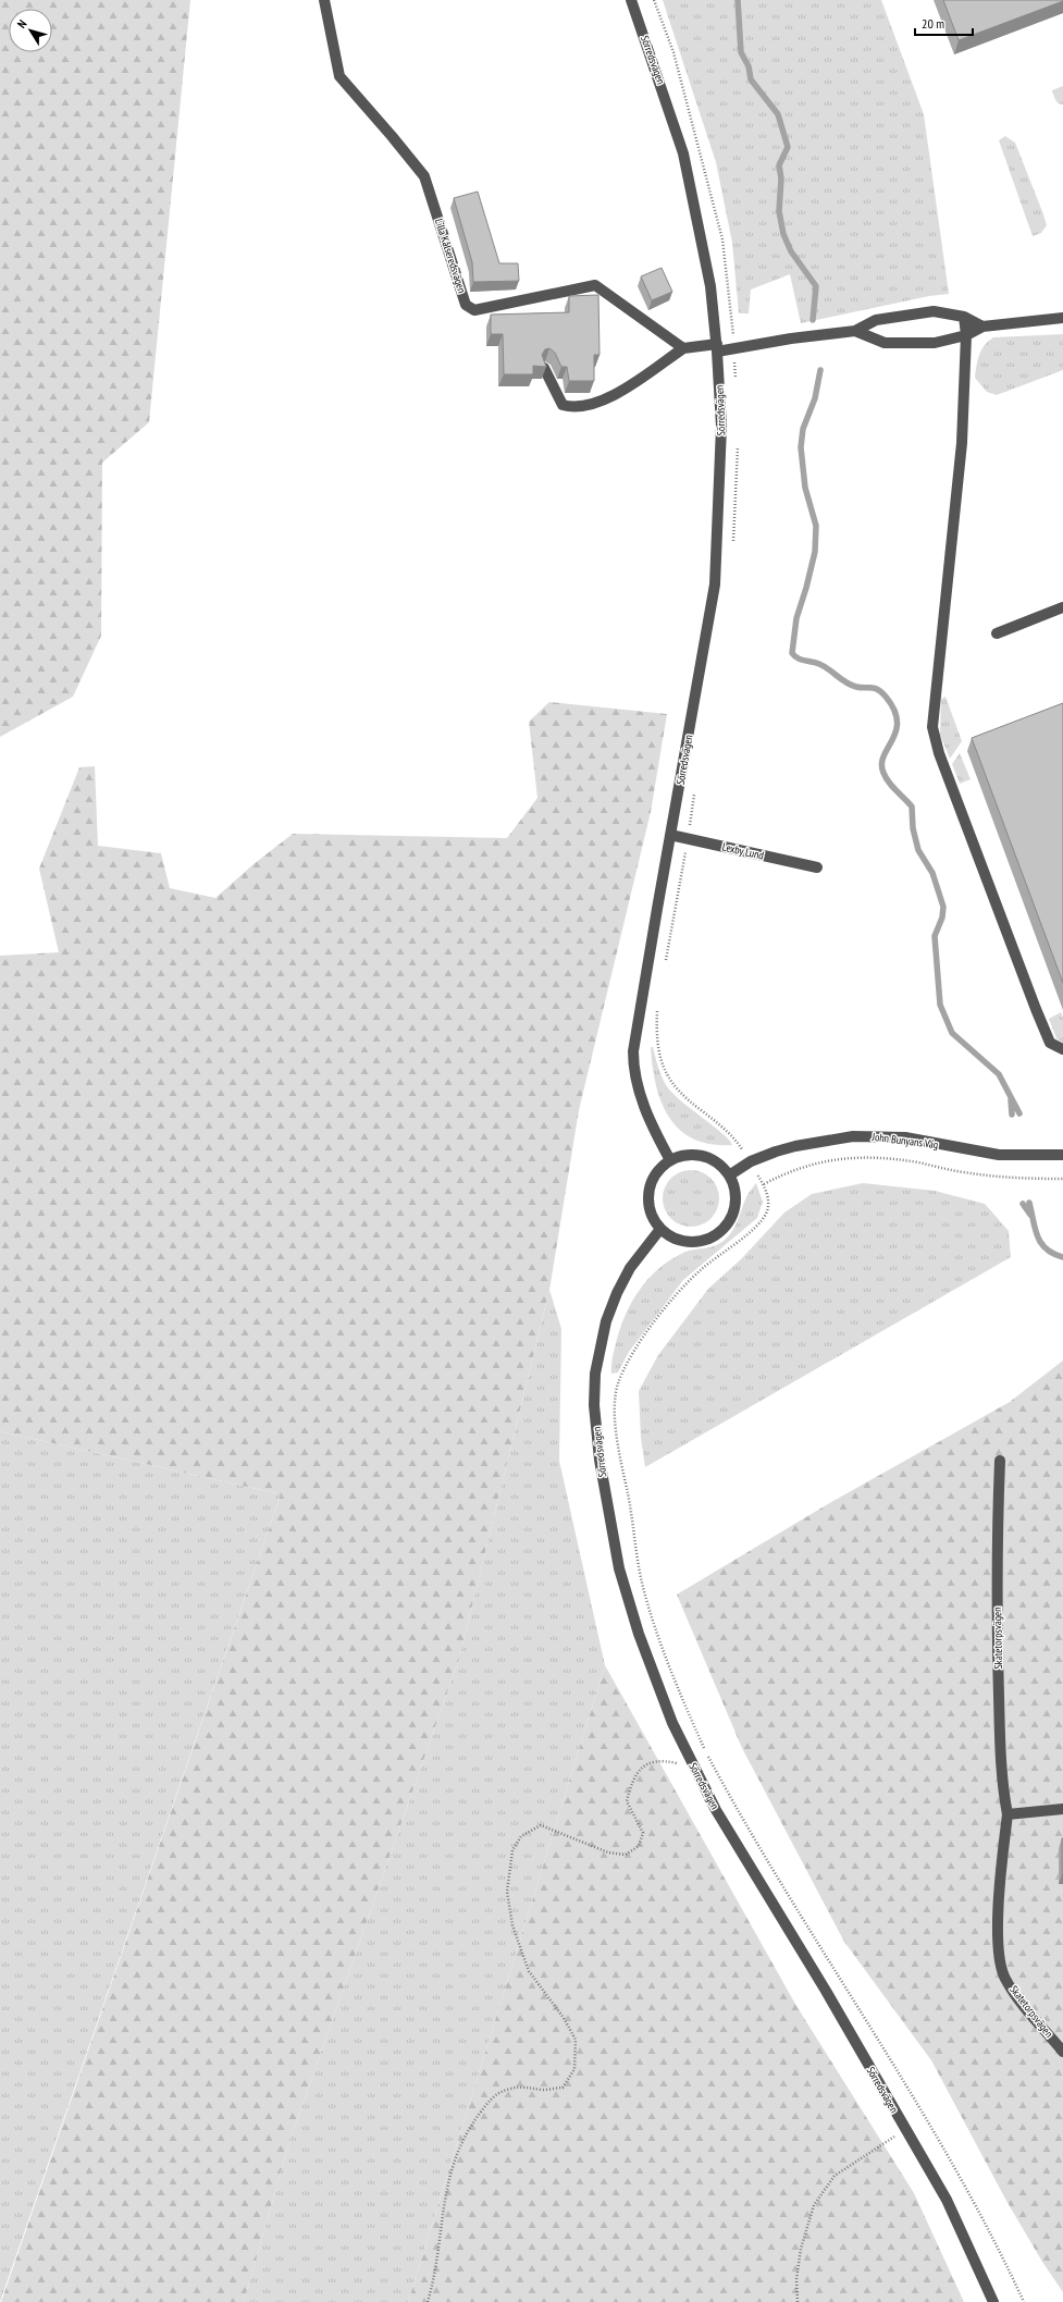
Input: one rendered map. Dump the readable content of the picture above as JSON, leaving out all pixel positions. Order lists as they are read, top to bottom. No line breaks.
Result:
{"streets":{"street":["Sörredsvägen","Lilla Kålseredsvägen","Lexby Lund","John Bunyans Väg","Skatetorpsvägen"]},"crossings":[["Sörredsvägen","Lexby Lund"],["Sörredsvägen","John Bunyans Väg"]],"scale_bar":"20 m","north":"top left"}
